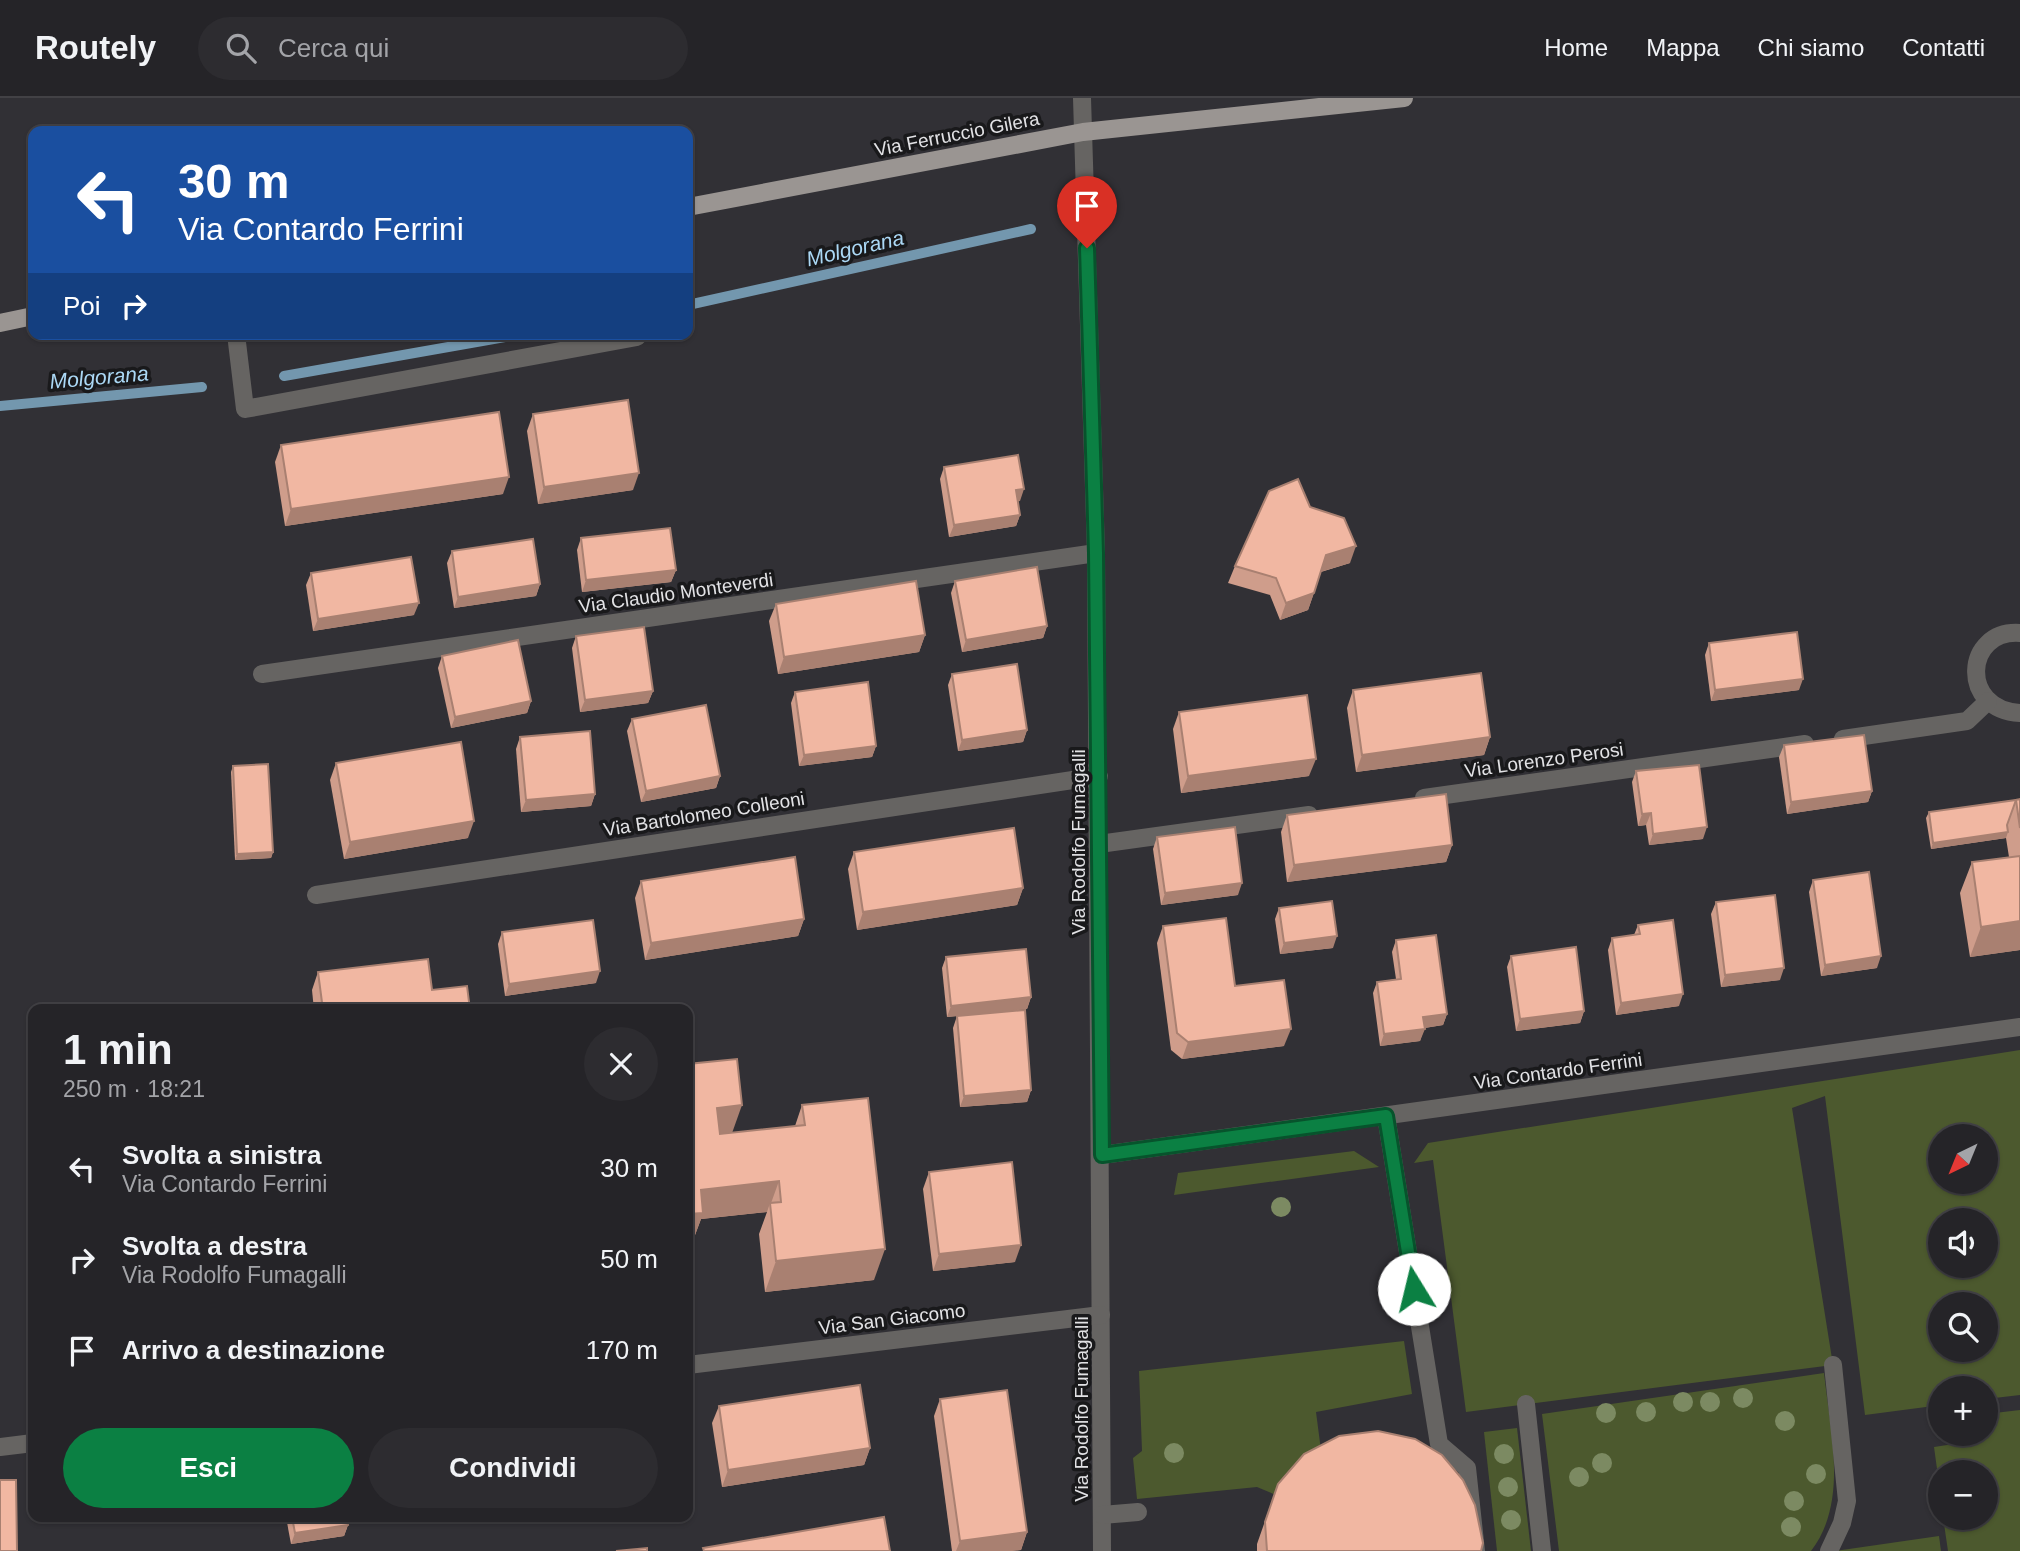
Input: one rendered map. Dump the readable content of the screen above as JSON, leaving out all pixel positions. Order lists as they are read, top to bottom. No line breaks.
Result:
{"streets":{"main road":["Via Ferruccio Gilera"],"street":["Via Claudio Monteverdi","Via Lorenzo Perosi","Via Bartolomeo Colleoni","Via Rodolfo Fumagalli","Via Contardo Ferrini","Via San Giacomo"]},"crossings":[["Via Ferruccio Gilera","Via Rodolfo Fumagalli"],["Via Claudio Monteverdi","Via Rodolfo Fumagalli"],["Via Bartolomeo Colleoni","Via Rodolfo Fumagalli"],["Via Rodolfo Fumagalli","Via Contardo Ferrini"],["Via Rodolfo Fumagalli","Via San Giacomo"]],"water":["Molgorana"],"north":"bottom left","page":{"header":"Routely","search":"Cerca qui","nav":["Home","Mappa","Chi siamo","Contatti"],"turn":["30 m","Via Contardo Ferrini"],"then":"Poi","heading":["1 min","250 m · 18:21"],"list":[{"name":"Svolta a sinistra","note":"Via Contardo Ferrini","value":"30 m"},{"name":"Svolta a destra","note":"Via Rodolfo Fumagalli","value":"50 m"},{"name":"Arrivo a destinazione","value":"170 m"}],"map_buttons":["+","−"],"buttons":["Esci","Condividi"]}}
